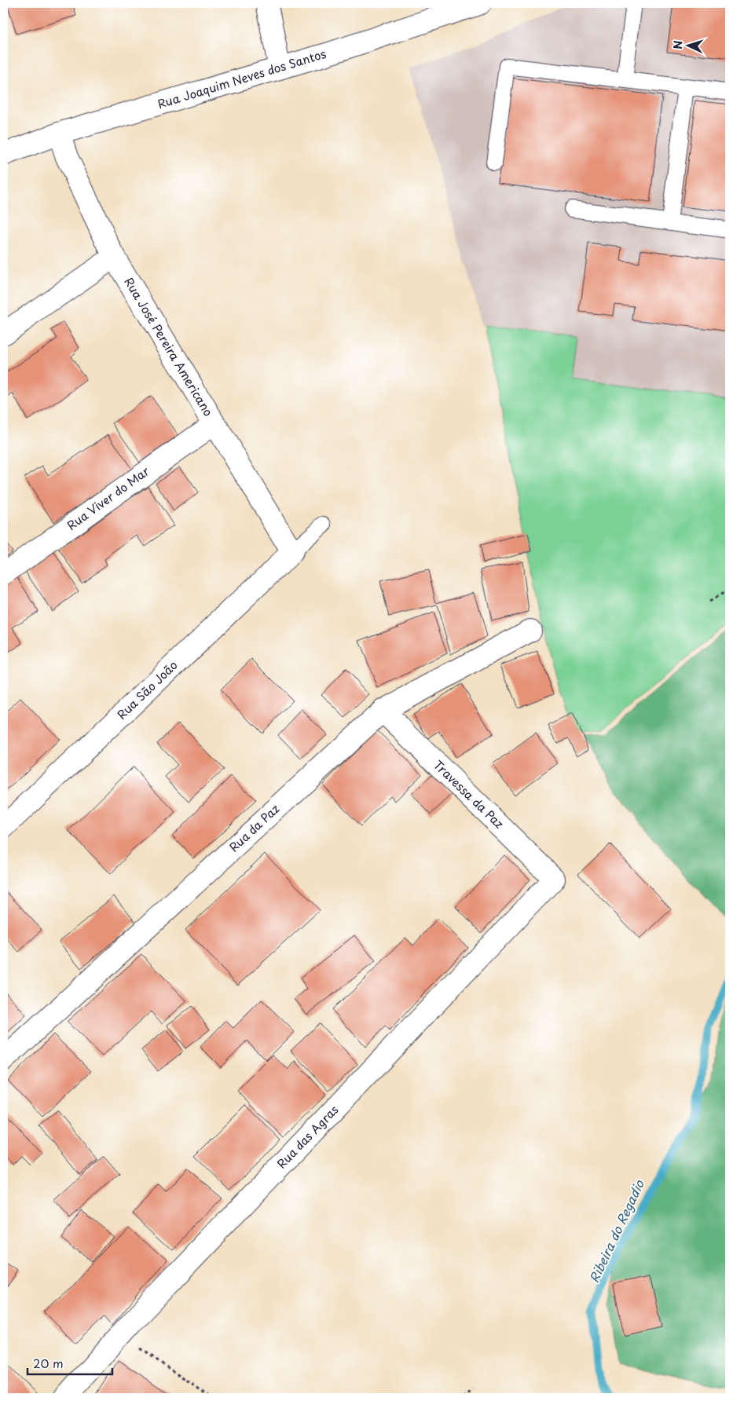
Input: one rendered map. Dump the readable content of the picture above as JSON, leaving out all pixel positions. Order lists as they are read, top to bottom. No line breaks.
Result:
{"streets":{"street":["Rua Joaquim Neves dos Santos","Rua José Pereira Americano","Rua Viver do Mar","Rua São João","Travessa da Paz","Rua da Paz","Rua das Agras"]},"crossings":[["Rua Joaquim Neves dos Santos","Rua José Pereira Americano"],["Rua José Pereira Americano","Rua Viver do Mar"],["Rua José Pereira Americano","Rua São João"],["Travessa da Paz","Rua da Paz"],["Travessa da Paz","Rua das Agras"]],"water":["Ribeira do Regadio"],"scale_bar":"20 m","north":"left"}
